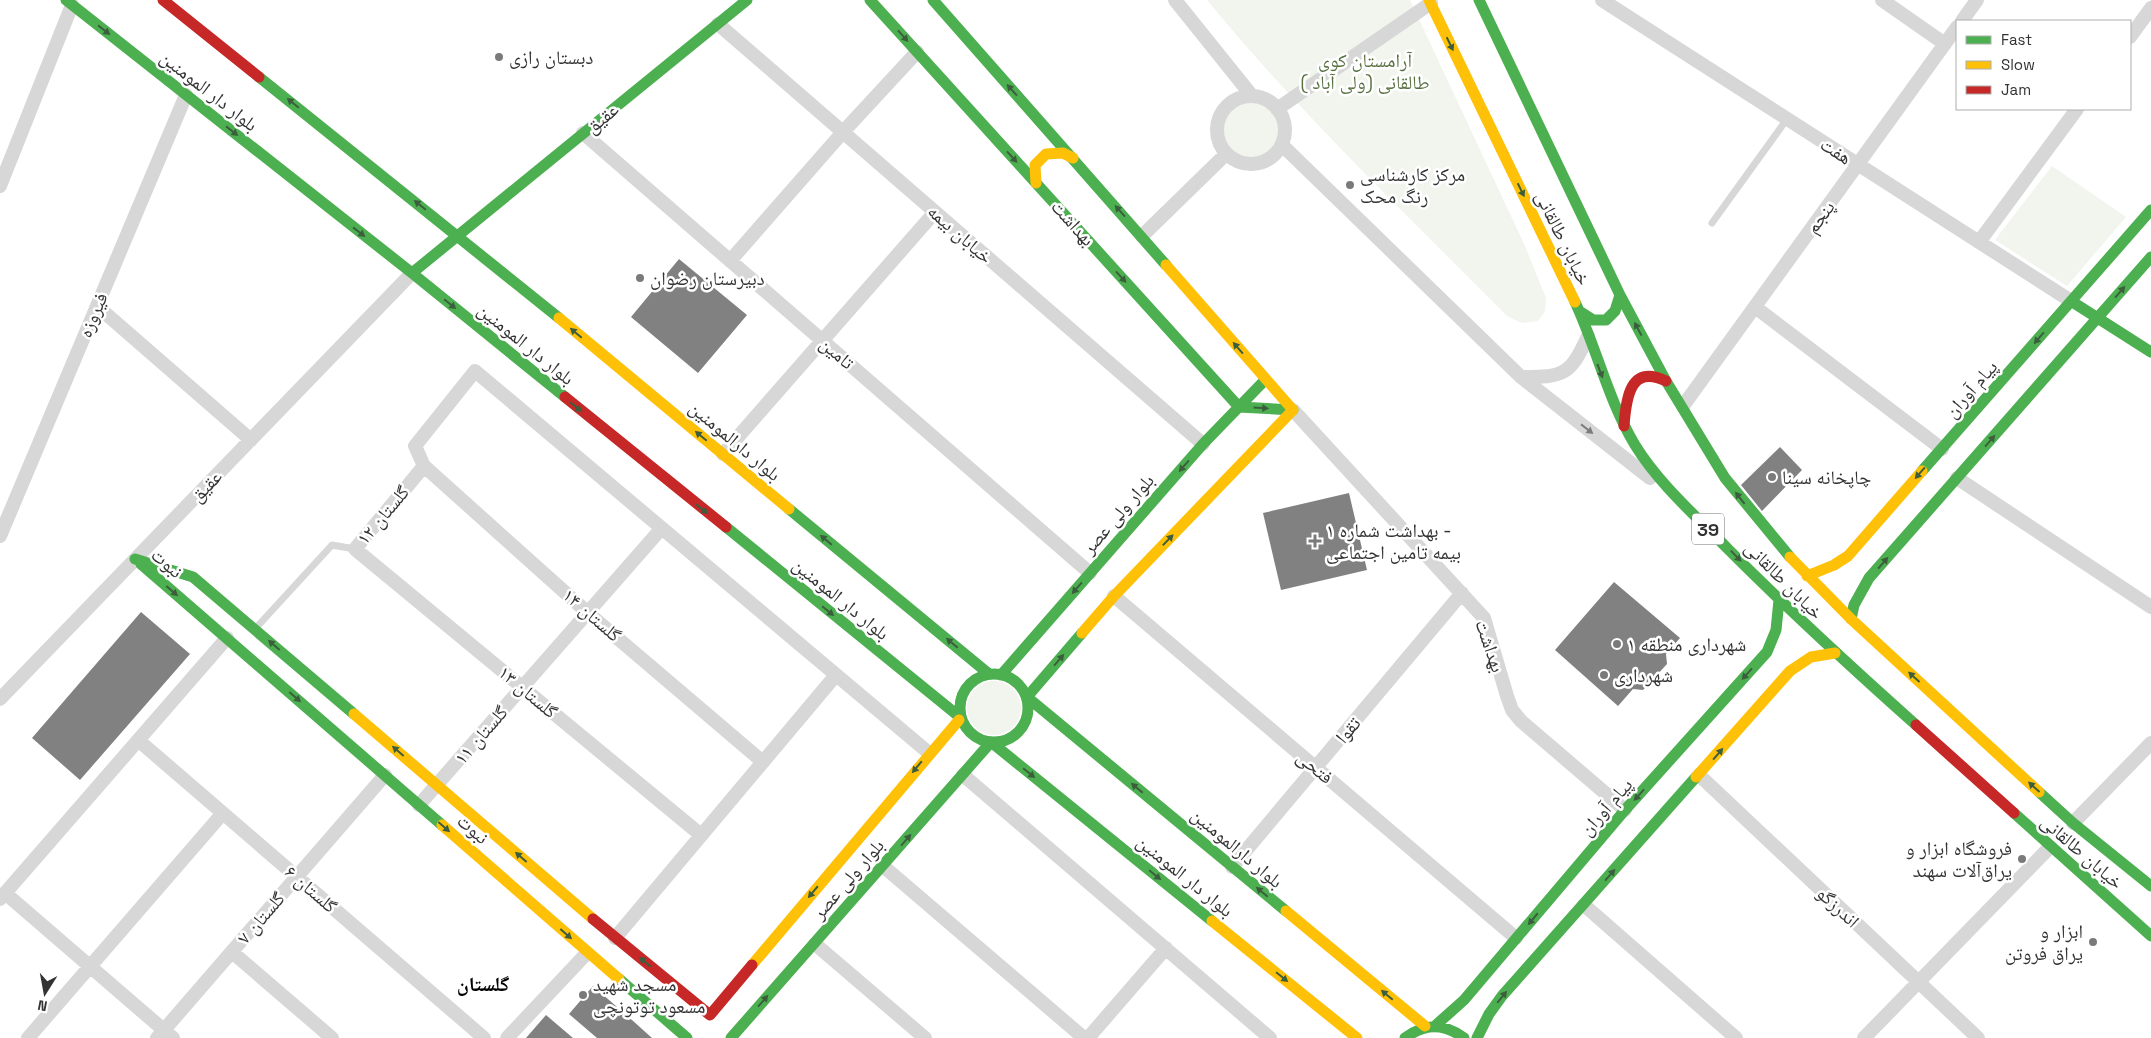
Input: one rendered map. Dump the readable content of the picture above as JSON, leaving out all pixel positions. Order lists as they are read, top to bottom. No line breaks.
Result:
{"streets":{"main road":["بلوار دار المومنین","عقیق","بهداشت","خیابان طالقانی","پیام آوران","بلوار دارالمومنین","بلوار ولی عصر","39","نبوت"],"street":["هفت","پنجم","خیابان بیمه","فیروزه","تامین","گلستان ۱۲","گلستان ۱۴","گلستان ۱۳","تقوا","گلستان ۱۱","فتحی","گلستان ۶","اندرزگو","گلستان ۷"]},"crossings":[["بلوار دار المومنین","عقیق"],["بلوار دار المومنین","فیروزه"],["بلوار دار المومنین","بلوار دارالمومنین"],["بلوار دار المومنین","بلوار ولی عصر"],["عقیق","خیابان بیمه"],["عقیق","تامین"],["عقیق","بلوار دارالمومنین"],["عقیق","نبوت"],["هفت","پنجم"],["هفت","پیام آوران"],["پنجم","خیابان طالقانی"],["بهداشت","پیام آوران"],["بهداشت","بلوار ولی عصر"],["بهداشت","تقوا"],["خیابان بیمه","بلوار ولی عصر"],["خیابان طالقانی","پیام آوران"],["تامین","بلوار ولی عصر"],["پیام آوران","بلوار دارالمومنین"],["پیام آوران","فتحی"],["پیام آوران","اندرزگو"],["بلوار دارالمومنین","بلوار ولی عصر"],["بلوار دارالمومنین","تقوا"],["بلوار ولی عصر","نبوت"],["گلستان ۱۲","نبوت"],["گلستان ۱۲","گلستان ۱۴"],["گلستان ۱۲","گلستان ۱۳"],["نبوت","گلستان ۱۱"],["نبوت","گلستان ۷"],["گلستان ۱۴","گلستان ۱۱"],["گلستان ۱۳","گلستان ۱۱"],["تقوا","فتحی"],["گلستان ۶","گلستان ۷"]],"one_way":["بلوار دار المومنین","بلوار دارالمومنین"],"districts":["گلستان"],"parks":["آرامستان کوی طالقانی (ولی آباد )"],"places":{"other":["دبستان رازی","مرکز کارشناسی رنگ محک","دبیرستان رضوان","چاپخانه سینا","شهرداری منطقه ۱","شهرداری","فروشگاه ابزار و یراق‌آلات‌ سهند","ابزار و یراق فروتن","مسجد شهید مسعود توتونچی"],"health":["بهداشت شماره ۱ - بیمه تامین اجتماعی"]},"legend":["Fast","Slow","Jam"],"north":"bottom"}
